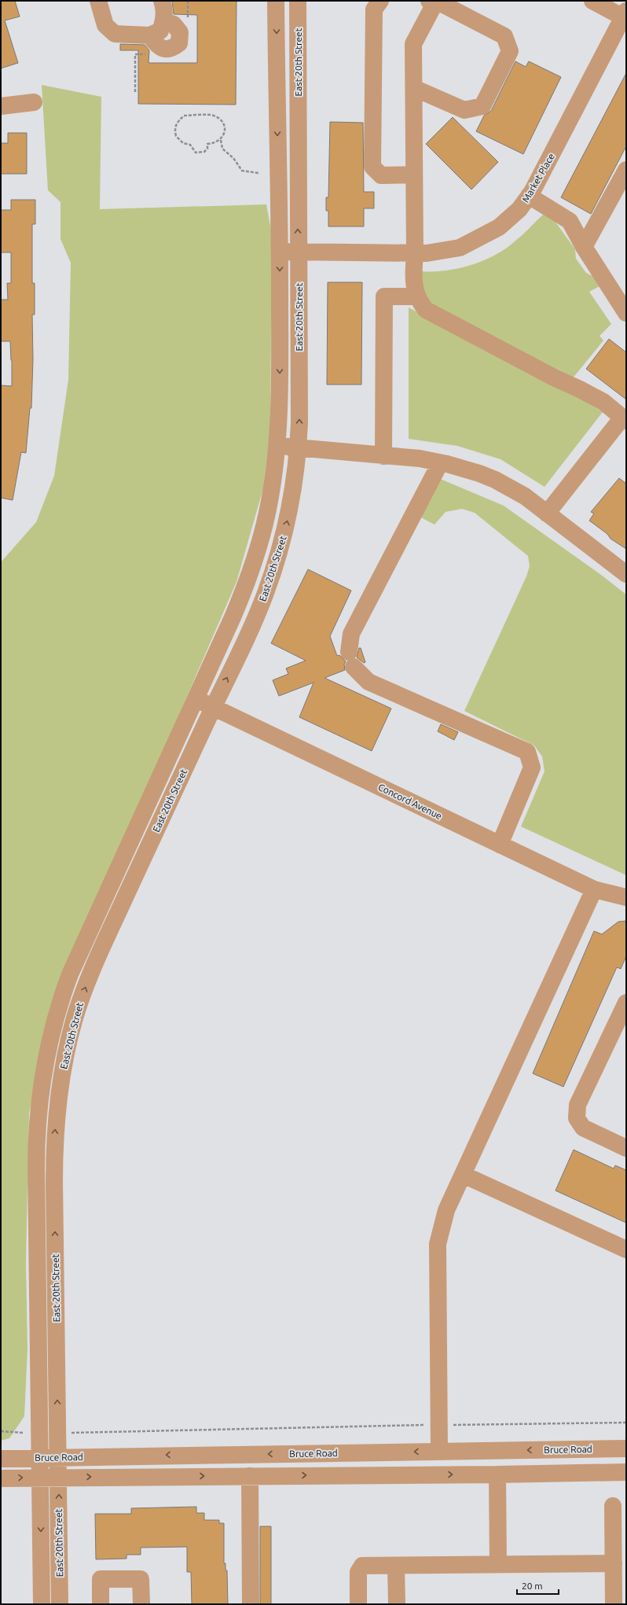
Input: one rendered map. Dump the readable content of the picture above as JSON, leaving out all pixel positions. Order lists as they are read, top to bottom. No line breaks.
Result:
{"streets":{"street":["East 20th Street","Market Place","Concord Avenue","Bruce Road"]},"crossings":[["East 20th Street","Market Place"],["East 20th Street","Concord Avenue"],["East 20th Street","Bruce Road"]],"scale_bar":"20 m"}
